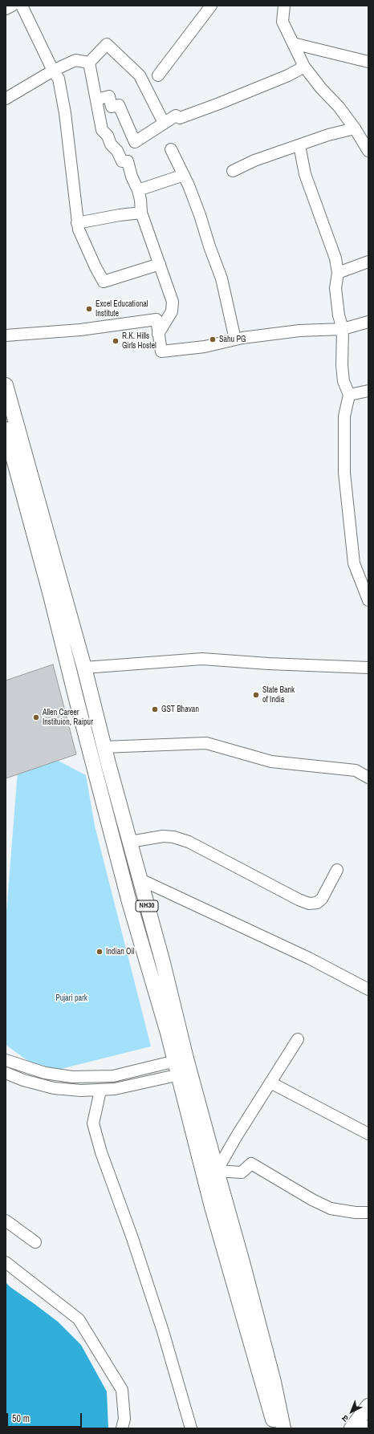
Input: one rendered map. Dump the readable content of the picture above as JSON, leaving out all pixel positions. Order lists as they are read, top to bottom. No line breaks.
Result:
{"streets":{"main road":["NH30"]},"parks":["Pujari park"],"places":["Excel Educational Institute","Sahu PG","R.K. Hills Girls Hostel","State Bank of India","GST Bhavan","Allen Career Instituion, Raipur","Indian Oil"],"scale_bar":"50 m","north":"bottom left"}
